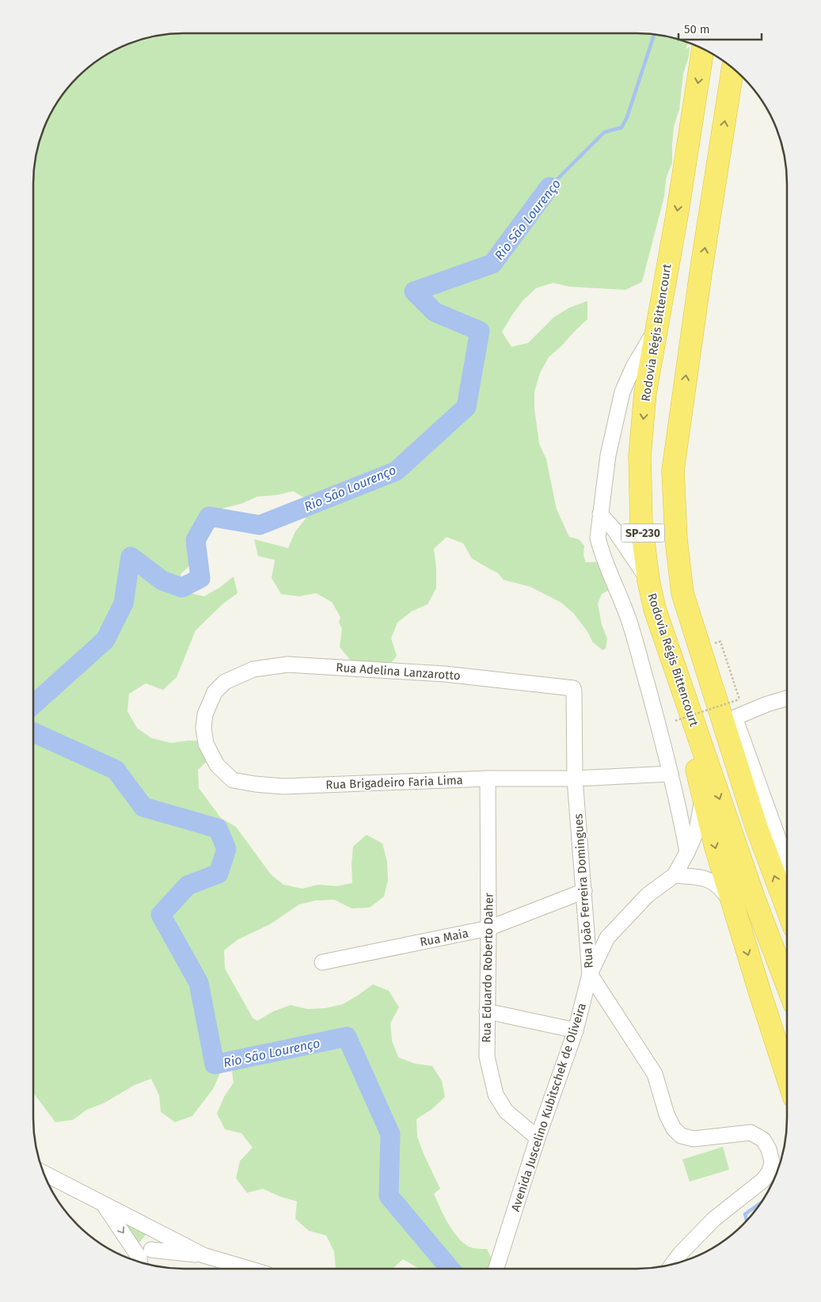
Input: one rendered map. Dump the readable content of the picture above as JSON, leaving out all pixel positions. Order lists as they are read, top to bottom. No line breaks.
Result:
{"streets":{"highway":["Rodovia Régis Bittencourt","SP-230"],"street":["Rua Adelina Lanzarotto","Rua Brigadeiro Faria Lima","Rua João Ferreira Domingues","Rua Maia","Rua Eduardo Roberto Daher","Avenida Juscelino Kubitschek de Oliveira"]},"crossings":[["Rua Adelina Lanzarotto","Rua Brigadeiro Faria Lima"],["Rua Adelina Lanzarotto","Rua João Ferreira Domingues"],["Rua Brigadeiro Faria Lima","Rua João Ferreira Domingues"],["Rua Brigadeiro Faria Lima","Rua Eduardo Roberto Daher"],["Rua João Ferreira Domingues","Rua Maia"],["Rua João Ferreira Domingues","Avenida Juscelino Kubitschek de Oliveira"],["Rua Maia","Rua Eduardo Roberto Daher"],["Rua Eduardo Roberto Daher","Avenida Juscelino Kubitschek de Oliveira"]],"water":["Rio São Lourenço"],"scale_bar":"50 m"}
